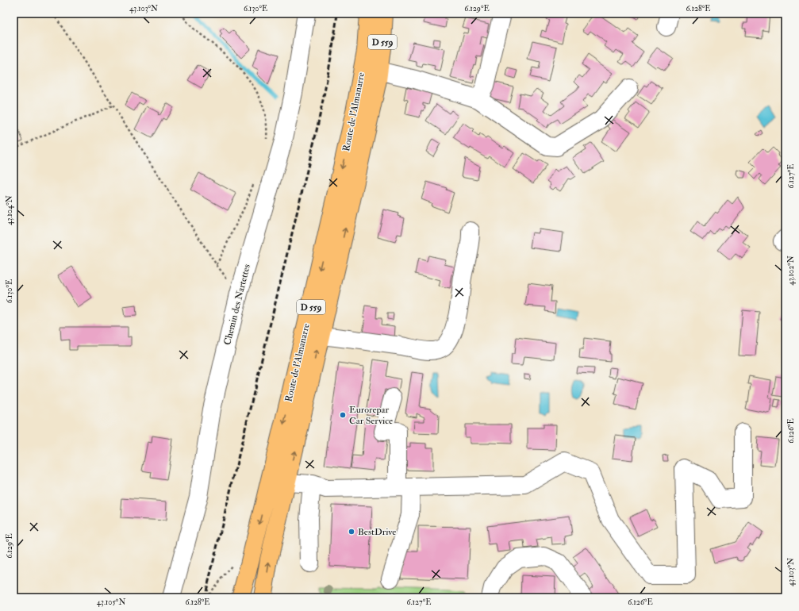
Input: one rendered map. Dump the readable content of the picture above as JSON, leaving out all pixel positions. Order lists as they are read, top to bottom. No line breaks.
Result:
{"streets":{"main road":["D 559","Route de l'Almanarre"],"street":["Chemin des Nartettes"]},"places":["Eurorepar Car Service","BestDrive"],"coordinates":["43.103°N","6.130°E","6.129°E","6.128°E","6.127°E","43.104°N","43.102°N","6.126°E","43.105°N"]}
